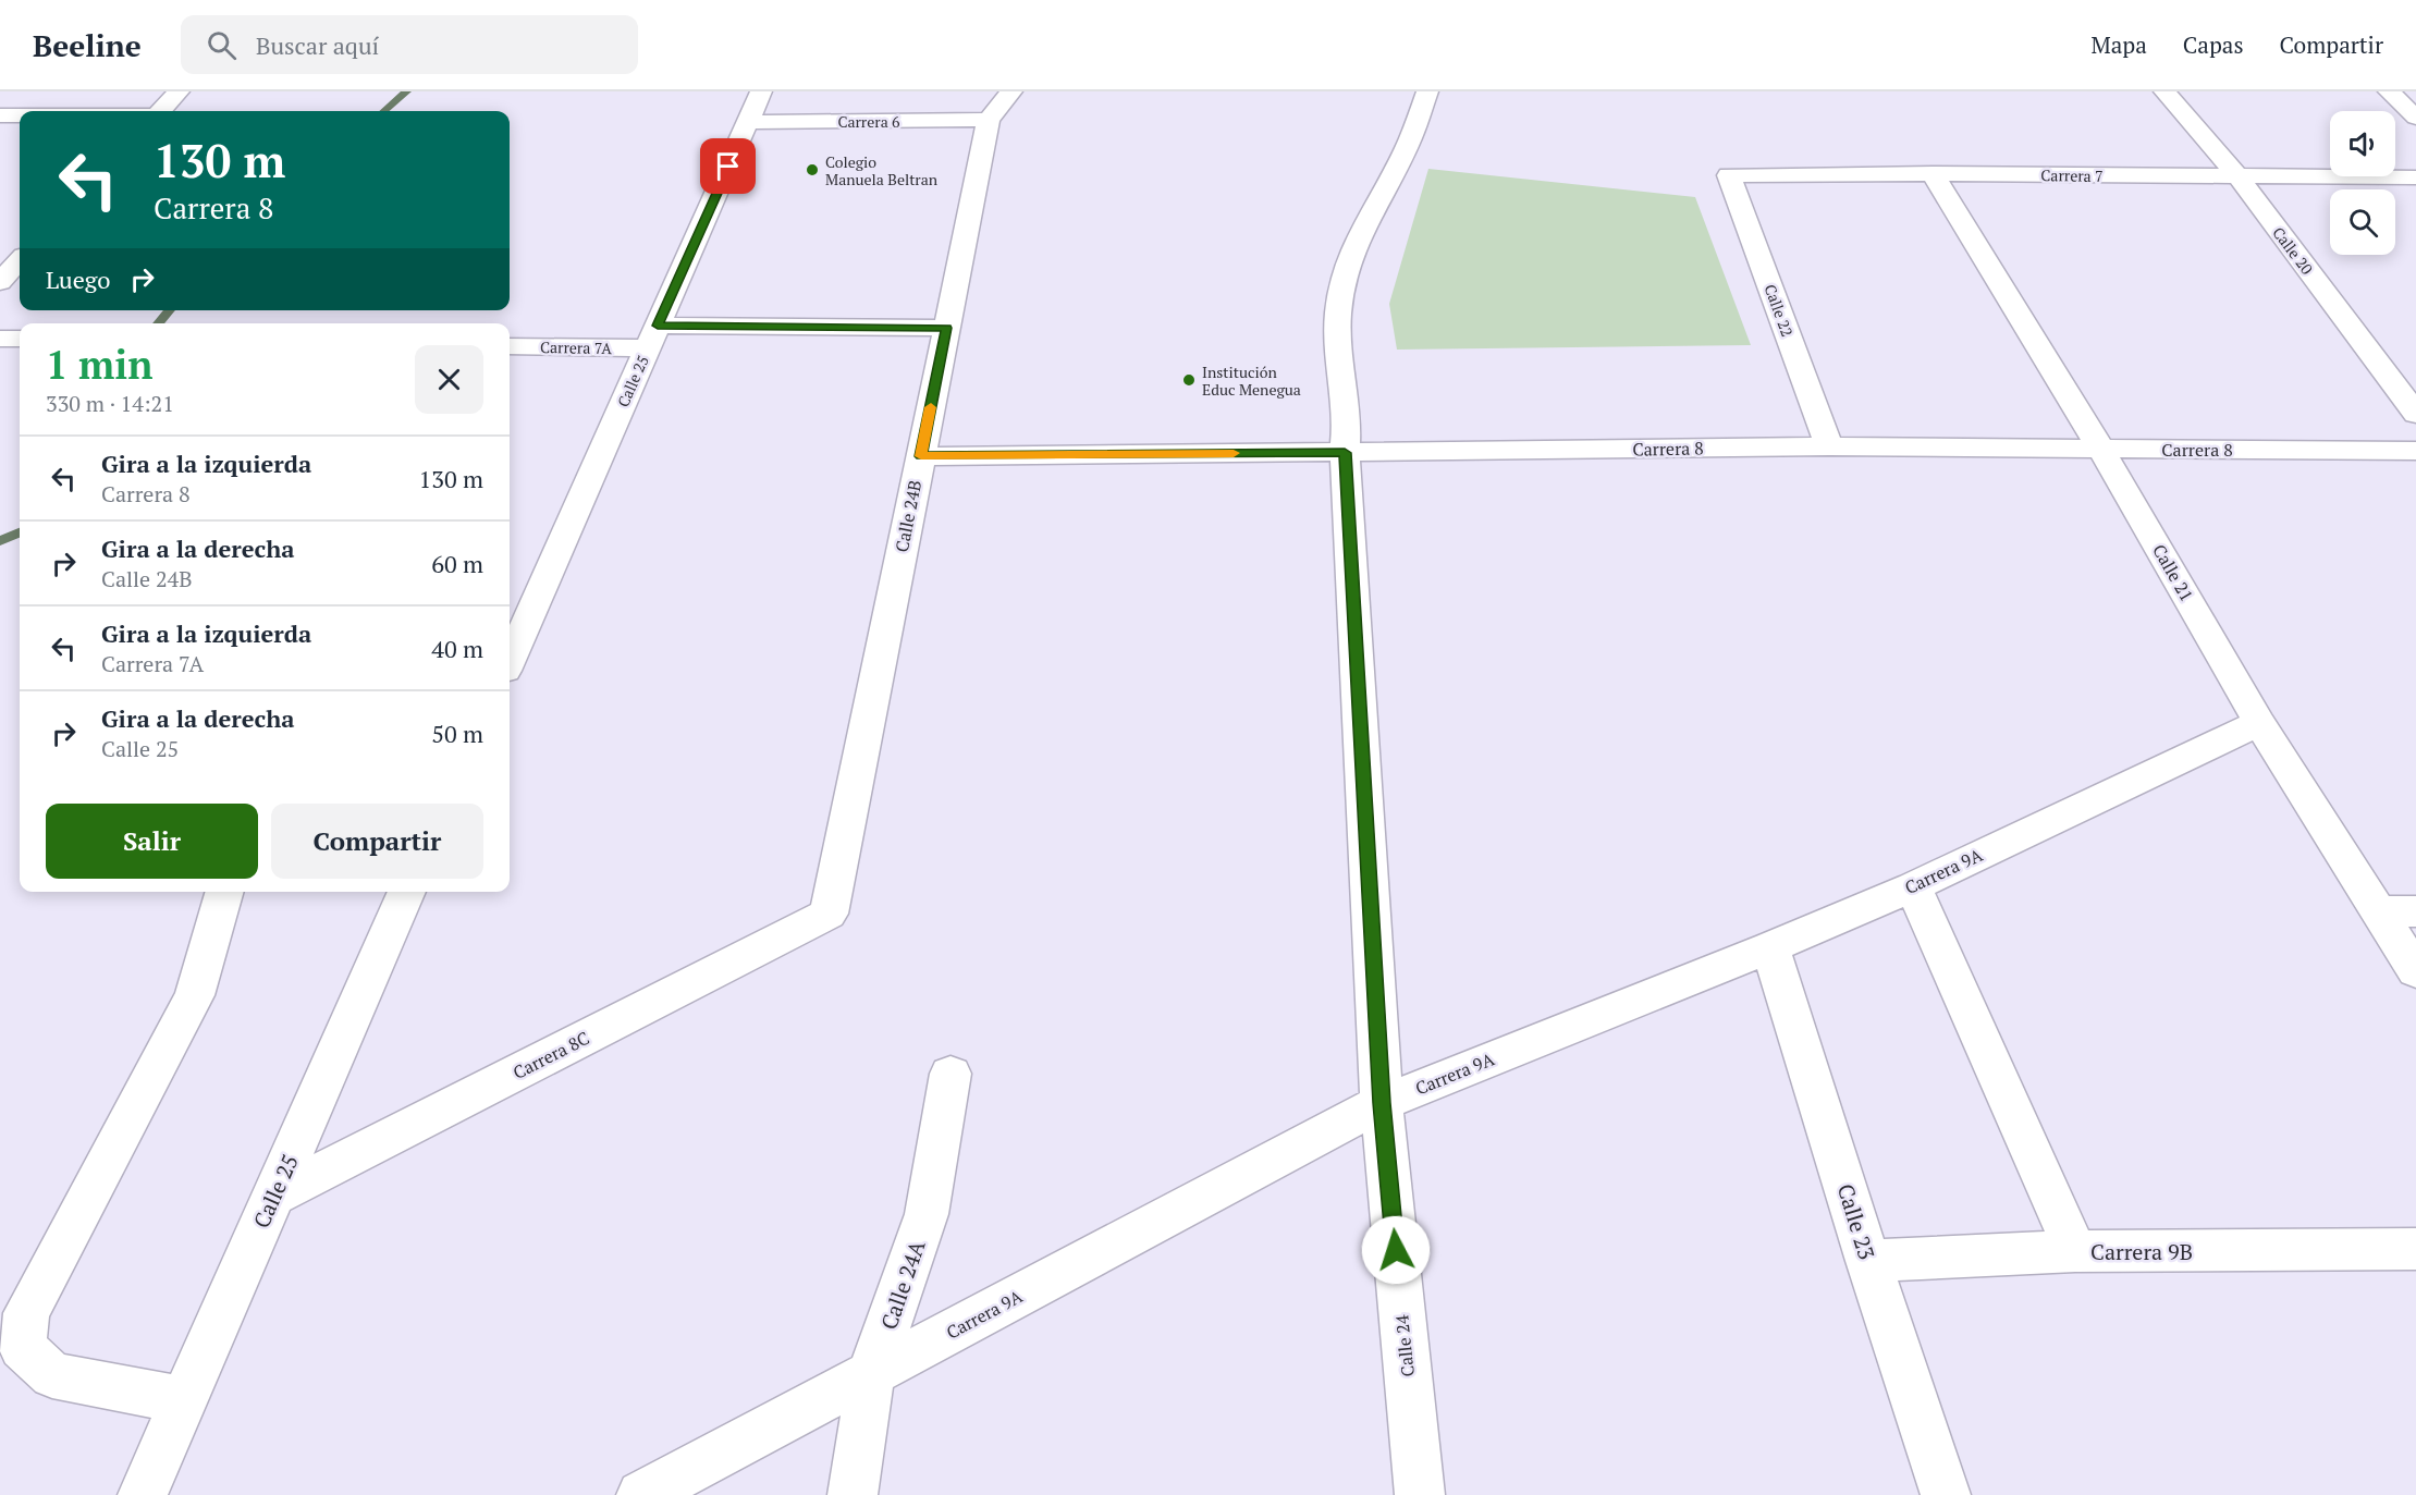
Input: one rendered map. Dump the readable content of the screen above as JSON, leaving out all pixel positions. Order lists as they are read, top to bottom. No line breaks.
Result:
{"streets":{"street":["Carrera 6","Carrera 7","Calle 20","Calle 22","Carrera 7A","Calle 25","Carrera 8","Calle 24B","Calle 21","Carrera 9A","Carrera 8C","Calle 23","Carrera 9B","Calle 24A","Calle 24"]},"crossings":[["Carrera 6","Calle 25"],["Carrera 6","Calle 24B"],["Carrera 7","Calle 20"],["Carrera 7","Calle 22"],["Carrera 7","Calle 21"],["Calle 22","Carrera 8"],["Carrera 7A","Calle 25"],["Carrera 7A","Calle 24B"],["Calle 25","Carrera 8C"],["Carrera 8","Calle 24B"],["Carrera 8","Calle 21"],["Carrera 8","Calle 24"],["Calle 24B","Carrera 8C"],["Calle 21","Carrera 9A"],["Carrera 9A","Calle 23"],["Carrera 9A","Calle 24A"],["Carrera 9A","Calle 24"],["Calle 23","Carrera 9B"]],"places":["Colegio Manuela Beltran","Institución Educ Menegua"],"page":{"header":"Beeline","search":"Buscar aquí","nav":["Mapa","Capas","Compartir"],"turn":["130 m","Carrera 8"],"then":"Luego","heading":["1 min","330 m · 14:21"],"list":[{"name":"Gira a la izquierda","note":"Carrera 8","value":"130 m"},{"name":"Gira a la derecha","note":"Calle 24B","value":"60 m"},{"name":"Gira a la izquierda","note":"Carrera 7A","value":"40 m"},{"name":"Gira a la derecha","note":"Calle 25","value":"50 m"}],"buttons":["Salir","Compartir"]}}
